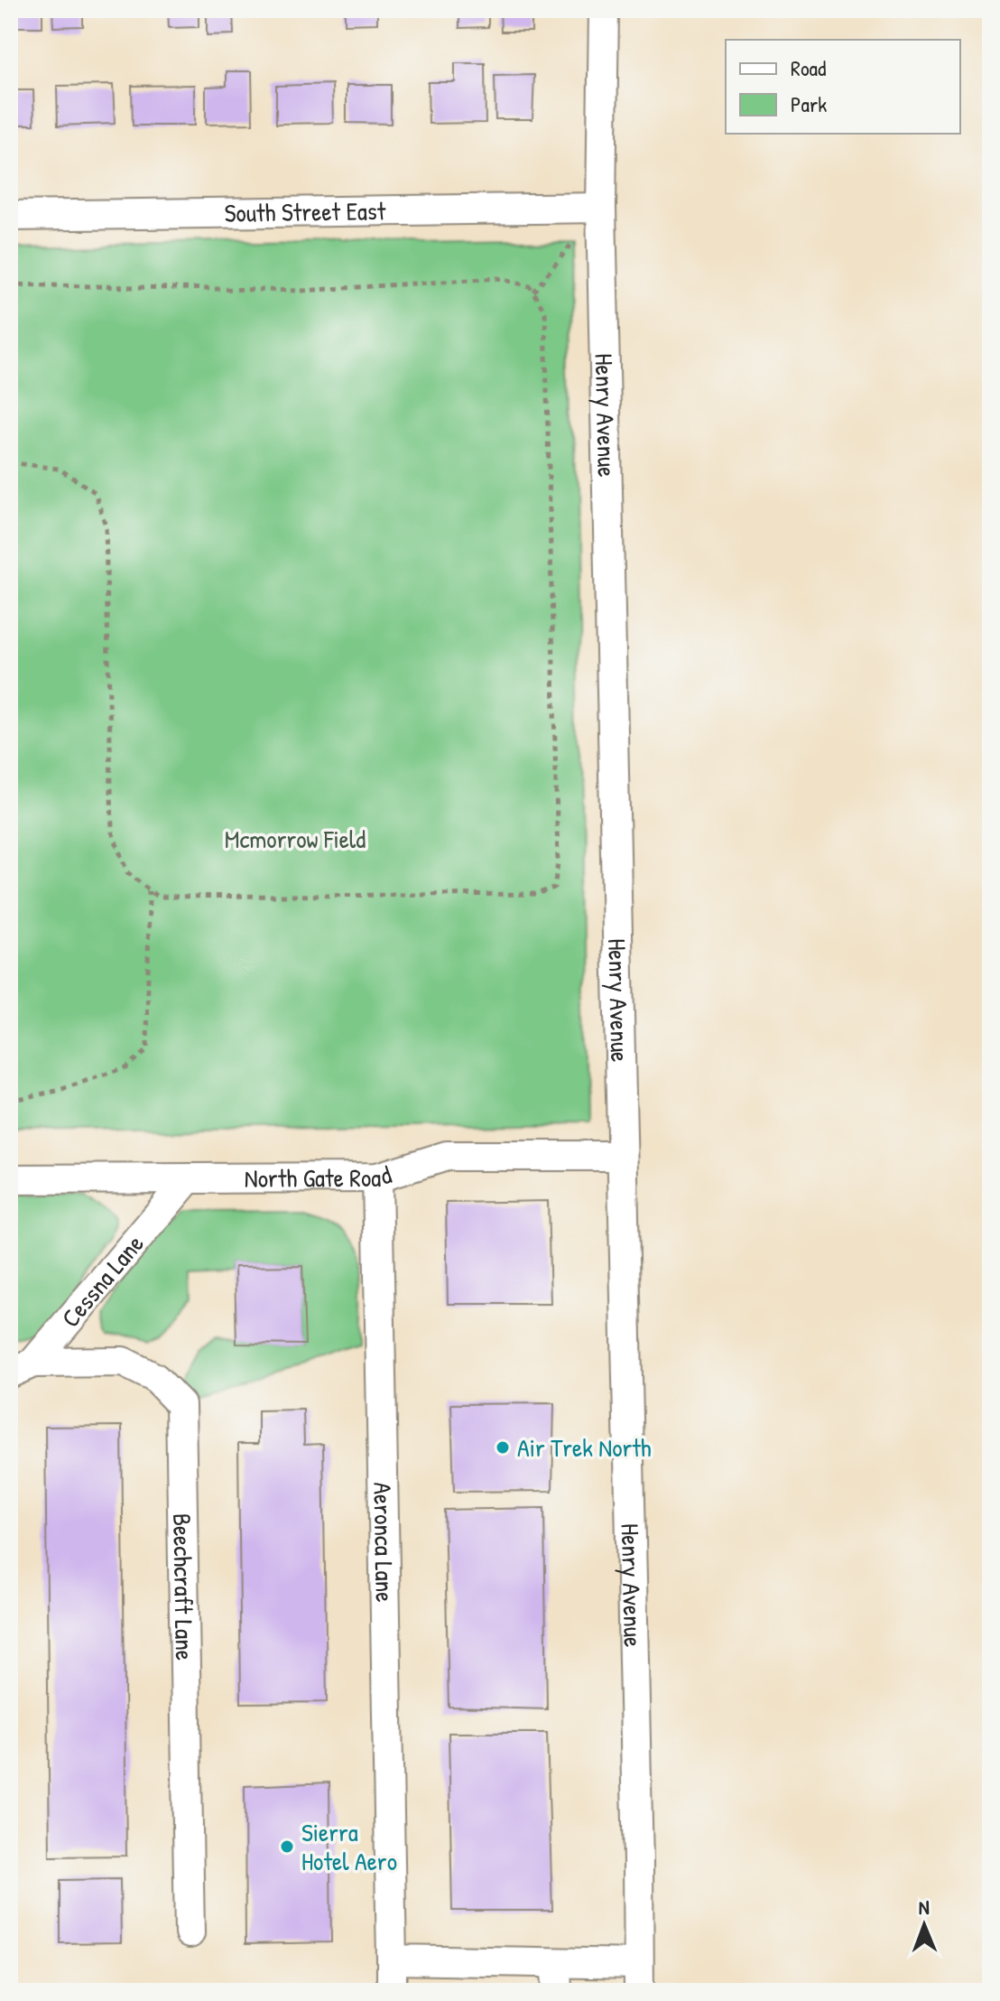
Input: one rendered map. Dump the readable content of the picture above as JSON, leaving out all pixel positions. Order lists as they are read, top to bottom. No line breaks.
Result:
{"streets":{"street":["South Street East","Henry Avenue","North Gate Road","Cessna Lane","Aeronca Lane","Beechcraft Lane"]},"crossings":[["South Street East","Henry Avenue"],["Henry Avenue","North Gate Road"],["North Gate Road","Cessna Lane"],["North Gate Road","Aeronca Lane"],["Cessna Lane","Beechcraft Lane"]],"parks":["Mcmorrow Field"],"places":["Air Trek North","Sierra Hotel Aero"],"legend":["Road","Park"],"north":"top"}
